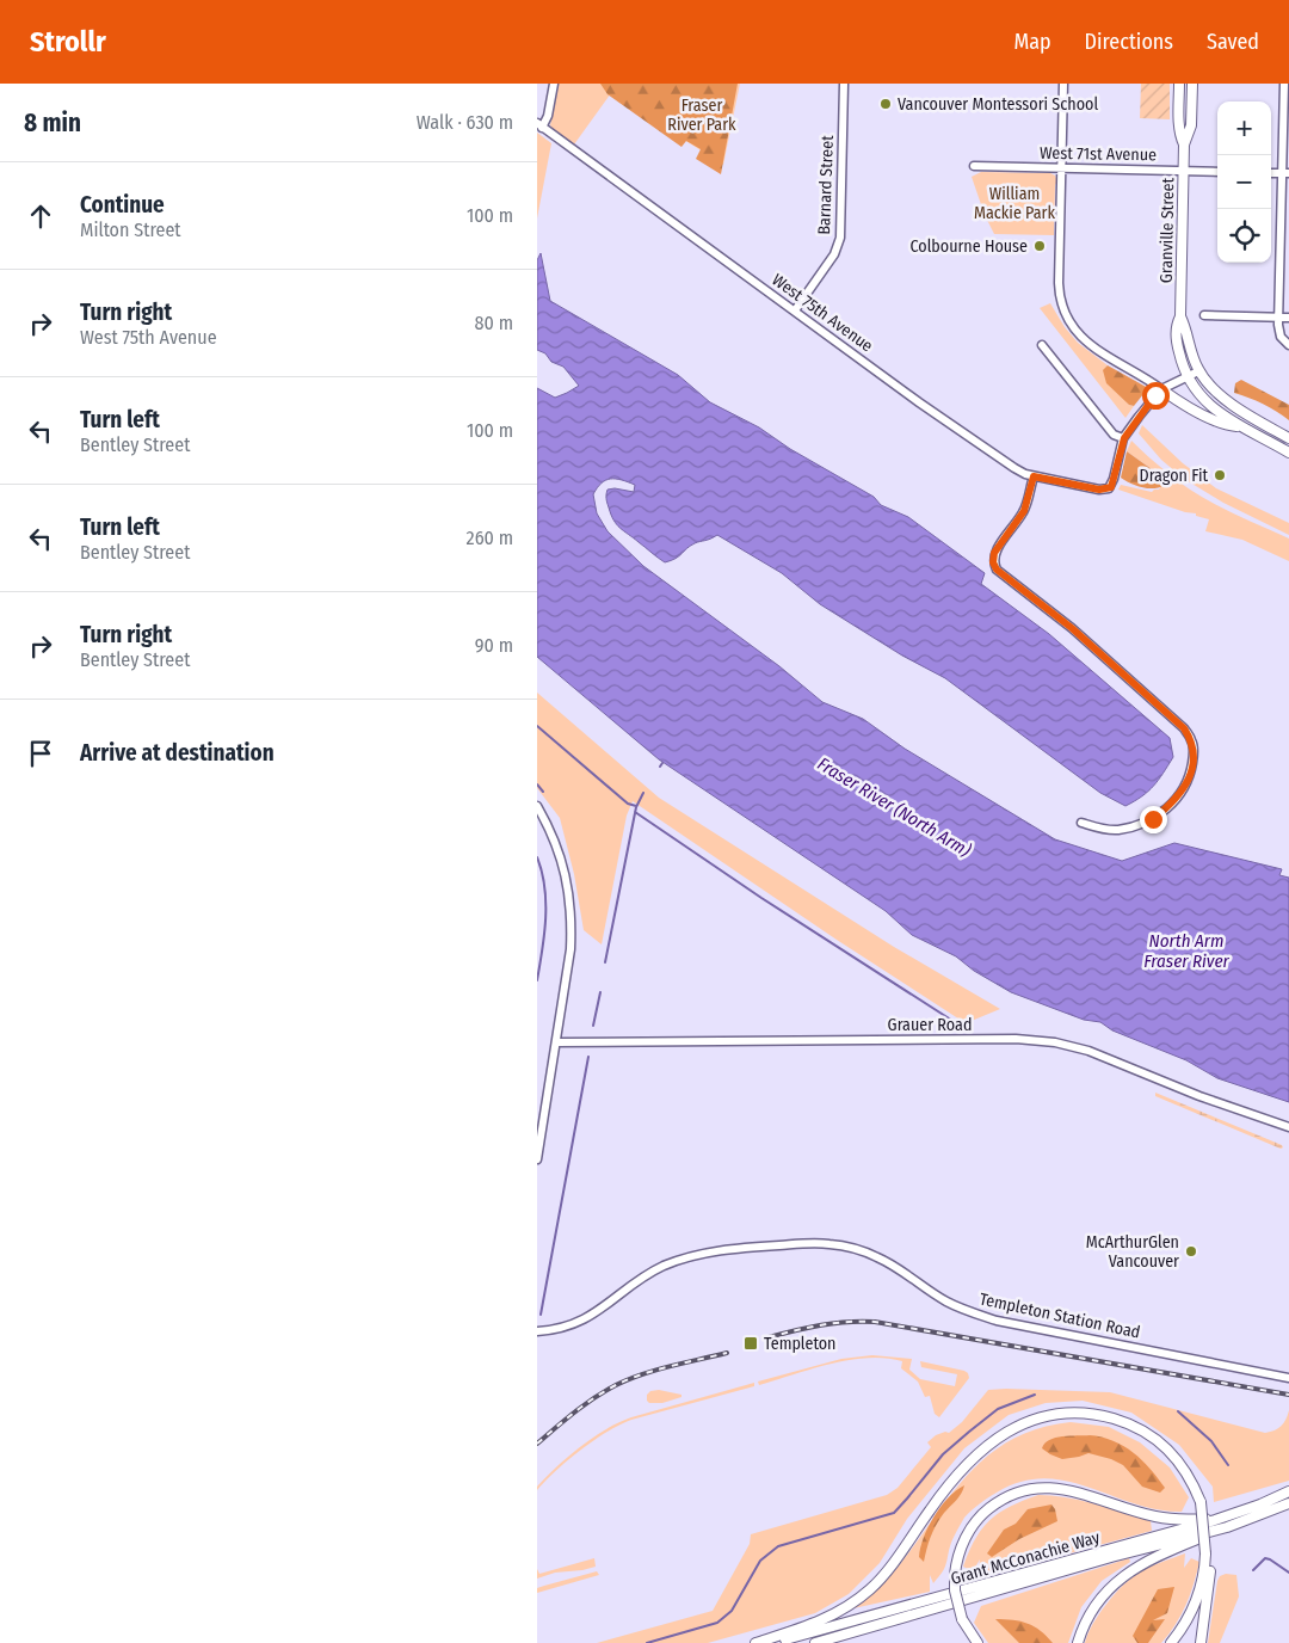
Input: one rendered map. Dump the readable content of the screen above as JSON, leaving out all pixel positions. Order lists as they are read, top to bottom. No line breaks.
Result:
{"streets":{"main road":["Granville Street","Grant McConachie Way"],"street":["West 71st Avenue","Barnard Street","West 75th Avenue","Grauer Road","Templeton Station Road"]},"crossings":[["West 71st Avenue","Granville Street"],["Barnard Street","West 75th Avenue"]],"water":["Fraser River (North Arm)","North Arm Fraser River"],"parks":["Fraser River Park","William Mackie Park"],"places":{"other":["Vancouver Montessori School","Colbourne House","Dragon Fit","McArthurGlen Vancouver"],"transit":["Templeton"]},"page":{"header":"Strollr","nav":["Map","Directions","Saved"],"heading":["8 min","Walk · 630 m"],"map_buttons":["+","−"],"list":[["Continue","Milton Street","100 m"],["Turn right","West 75th Avenue","80 m"],["Turn left","Bentley Street","100 m"],["Turn left","Bentley Street","260 m"],["Turn right","Bentley Street","90 m"],"Arrive at destination"]}}
